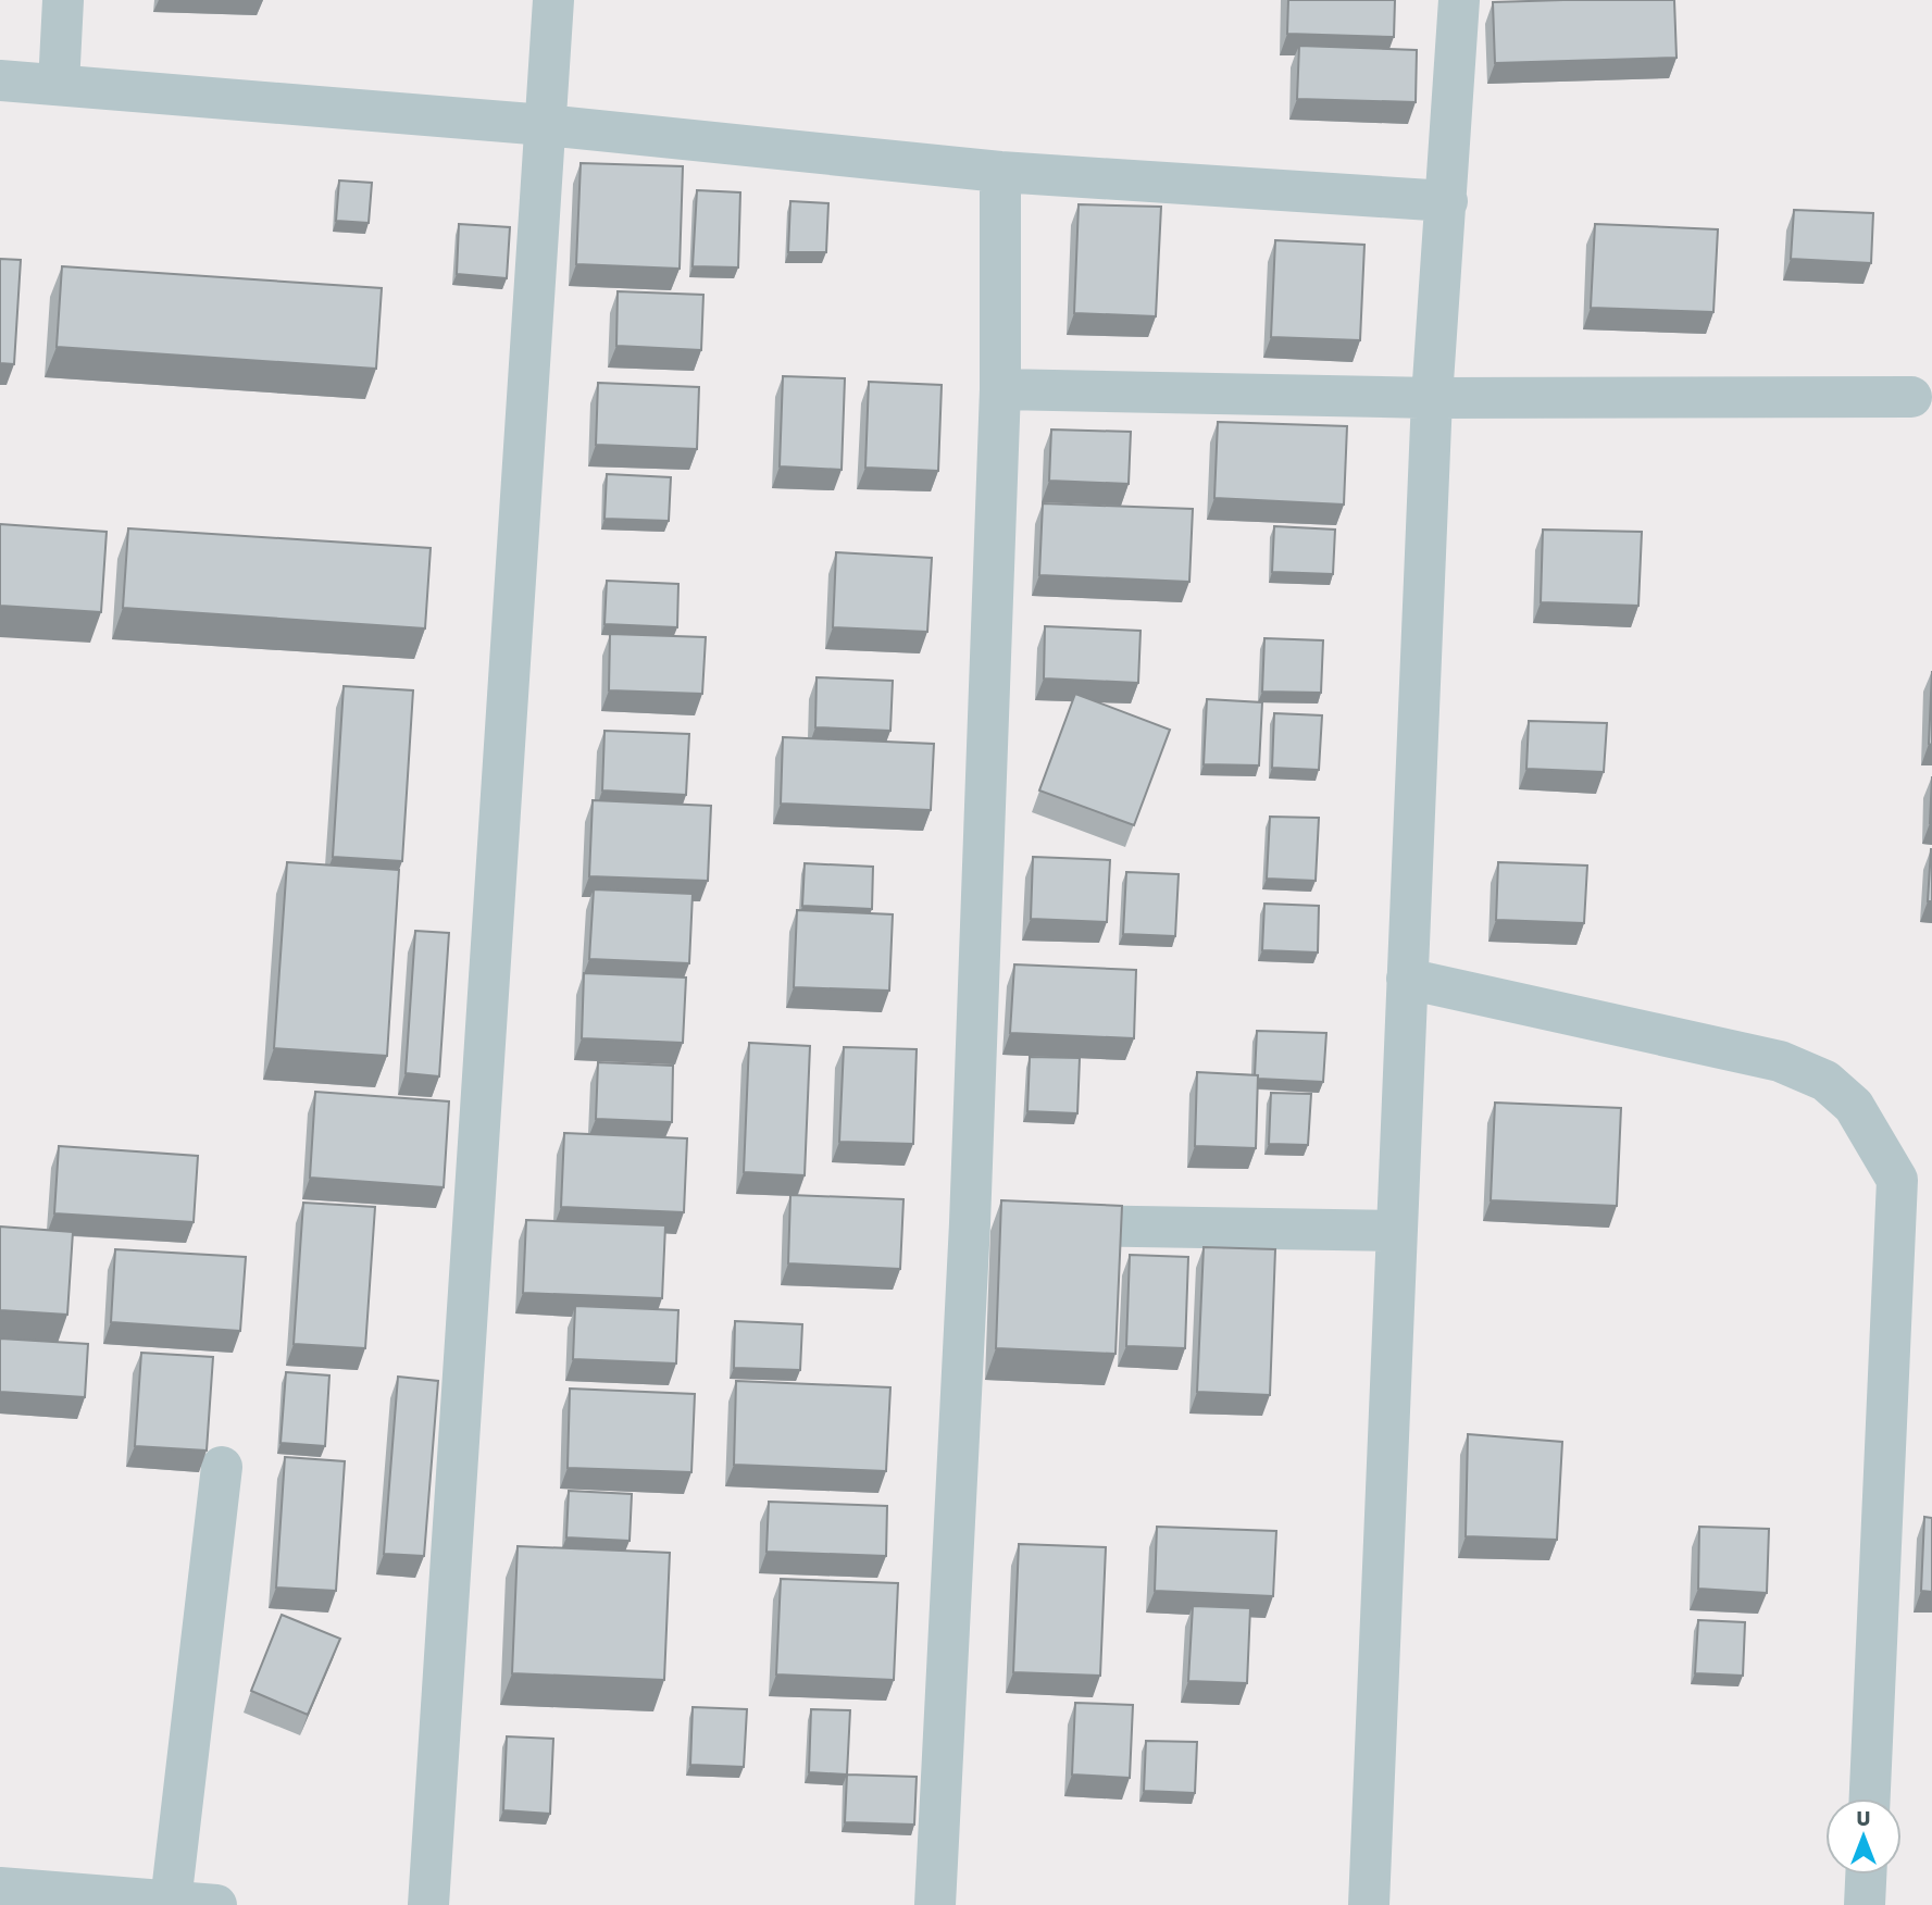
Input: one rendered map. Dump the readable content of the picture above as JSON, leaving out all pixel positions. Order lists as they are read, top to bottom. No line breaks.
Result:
{"north":"top"}
